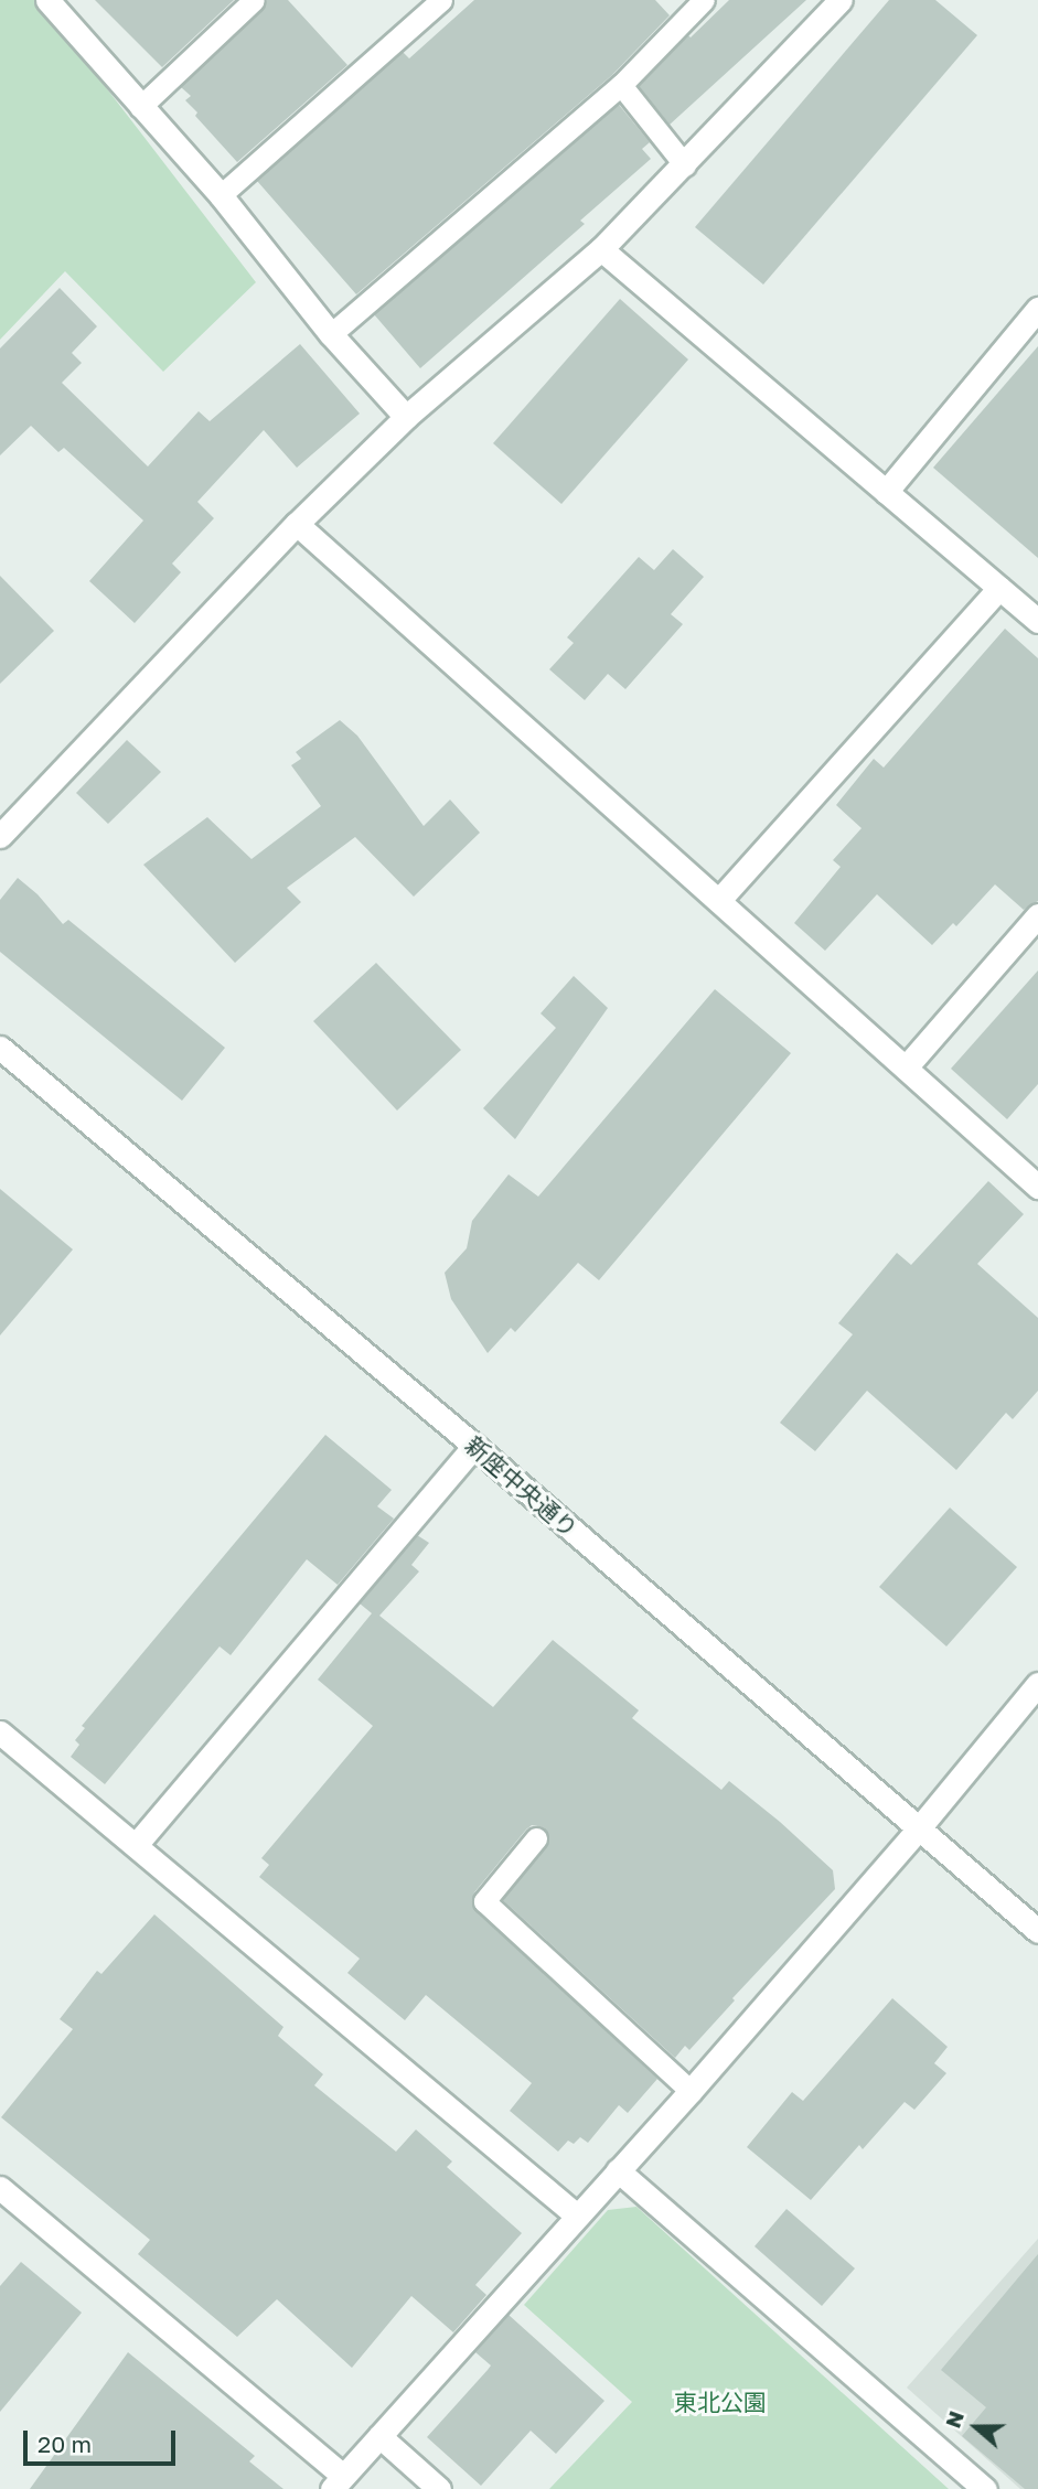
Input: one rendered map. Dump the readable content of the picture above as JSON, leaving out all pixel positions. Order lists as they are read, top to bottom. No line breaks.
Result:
{"streets":{"street":["新座中央通り"]},"parks":["東北公園"],"scale_bar":"20 m","north":"left"}
